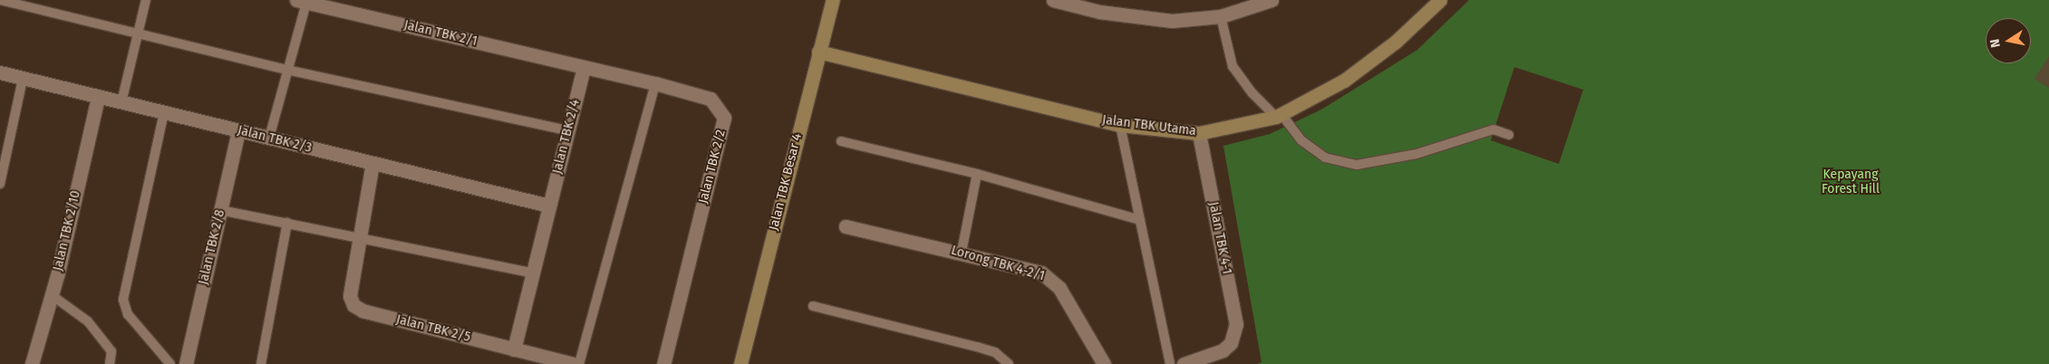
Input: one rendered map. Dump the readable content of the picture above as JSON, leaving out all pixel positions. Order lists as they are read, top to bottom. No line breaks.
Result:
{"streets":{"street":["Jalan TBK 2/1","Jalan TBK Utama","Jalan TBK 2/4","Jalan TBK 2/3","Jalan TBK 2/2","Jalan TBK Besar 4","Jalan TBK 2/10","Jalan TBK 4-1","Jalan TBK 2/8","Lorong TBK 4-2/1","Jalan TBK 2/5"]},"crossings":[["Jalan TBK 2/1","Jalan TBK 2/4"],["Jalan TBK 2/1","Jalan TBK 2/2"],["Jalan TBK Utama","Jalan TBK Besar 4"],["Jalan TBK Utama","Jalan TBK 4-1"],["Jalan TBK 2/4","Jalan TBK 2/3"],["Jalan TBK 2/4","Jalan TBK 2/2"],["Jalan TBK 2/4","Jalan TBK 2/5"],["Jalan TBK 2/3","Jalan TBK 2/10"],["Jalan TBK 2/3","Jalan TBK 2/8"]],"parks":["Kepayang Forest Hill"],"north":"left"}
